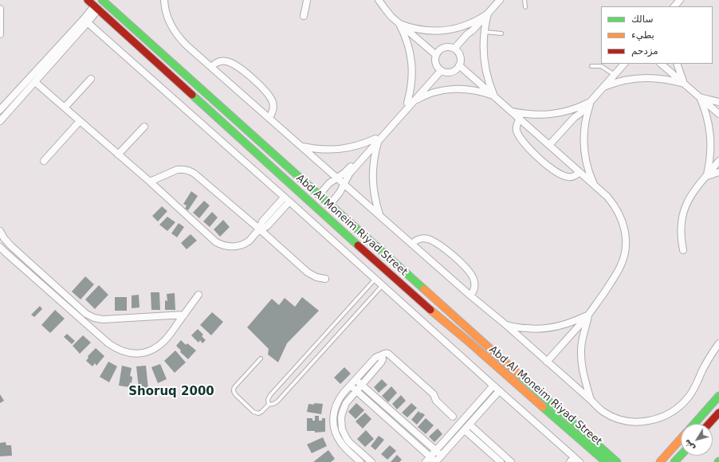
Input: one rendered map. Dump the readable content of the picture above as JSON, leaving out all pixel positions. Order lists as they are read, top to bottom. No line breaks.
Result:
{"streets":{"street":["Abd Al Moneim Riyad Street"]},"districts":["Shoruq 2000"],"legend":["سالك","بطيء","مزدحم"],"north":"bottom left"}
